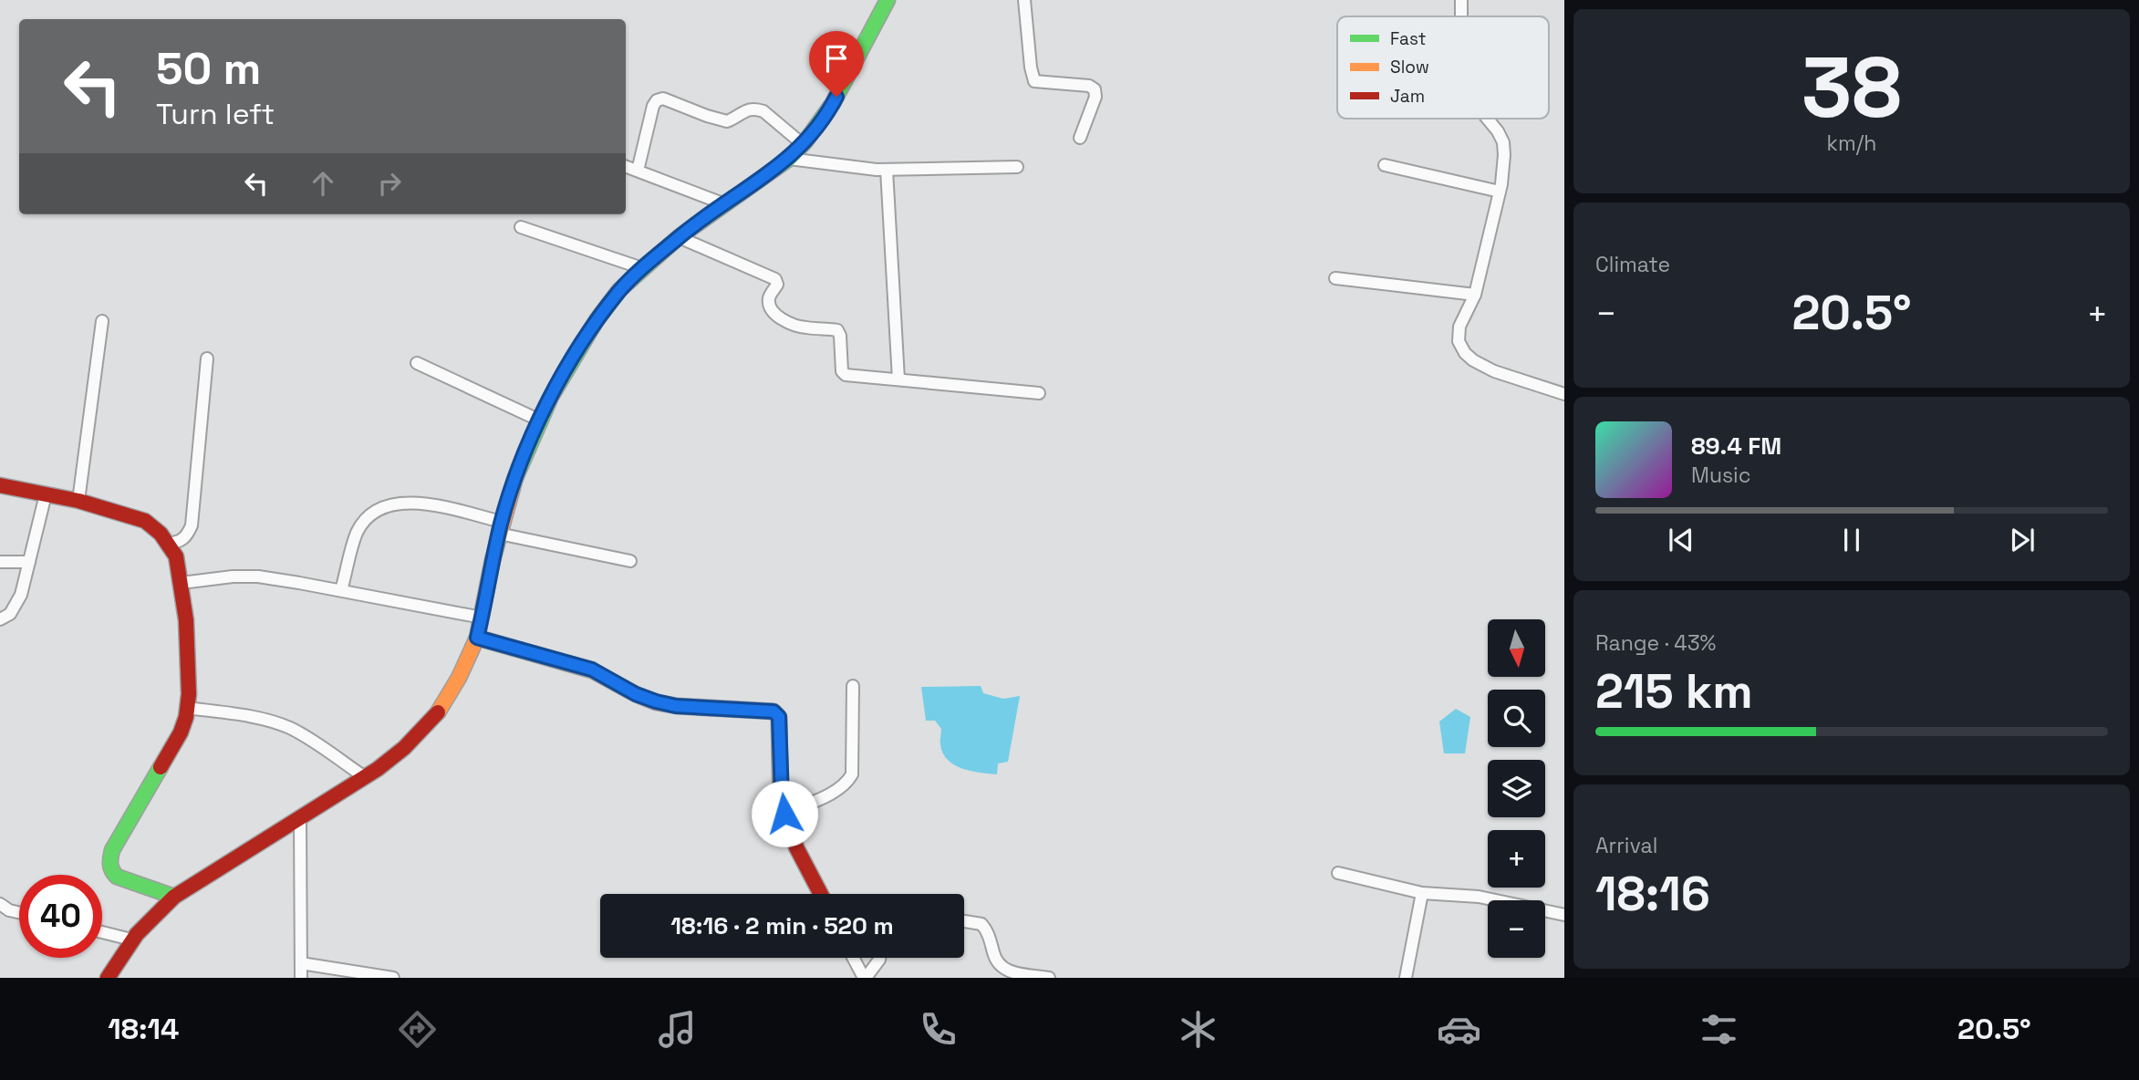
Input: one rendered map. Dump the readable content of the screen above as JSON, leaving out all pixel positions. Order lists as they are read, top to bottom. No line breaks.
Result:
{"legend":["Fast","Slow","Jam"],"north":"bottom","page":{"tile":[["38","km/h"],"Climate",["Range · 43%","215 km"],["Arrival","18:16"]],"turn":["50 m","Turn left"],"heat":["−","20.5°","+"],"song":["89.4 FM","Music"],"map_buttons":["+","−"],"limit":"40","trip":"18:16 · 2 min · 520 m","tabs":["18:14","20.5°"]}}
